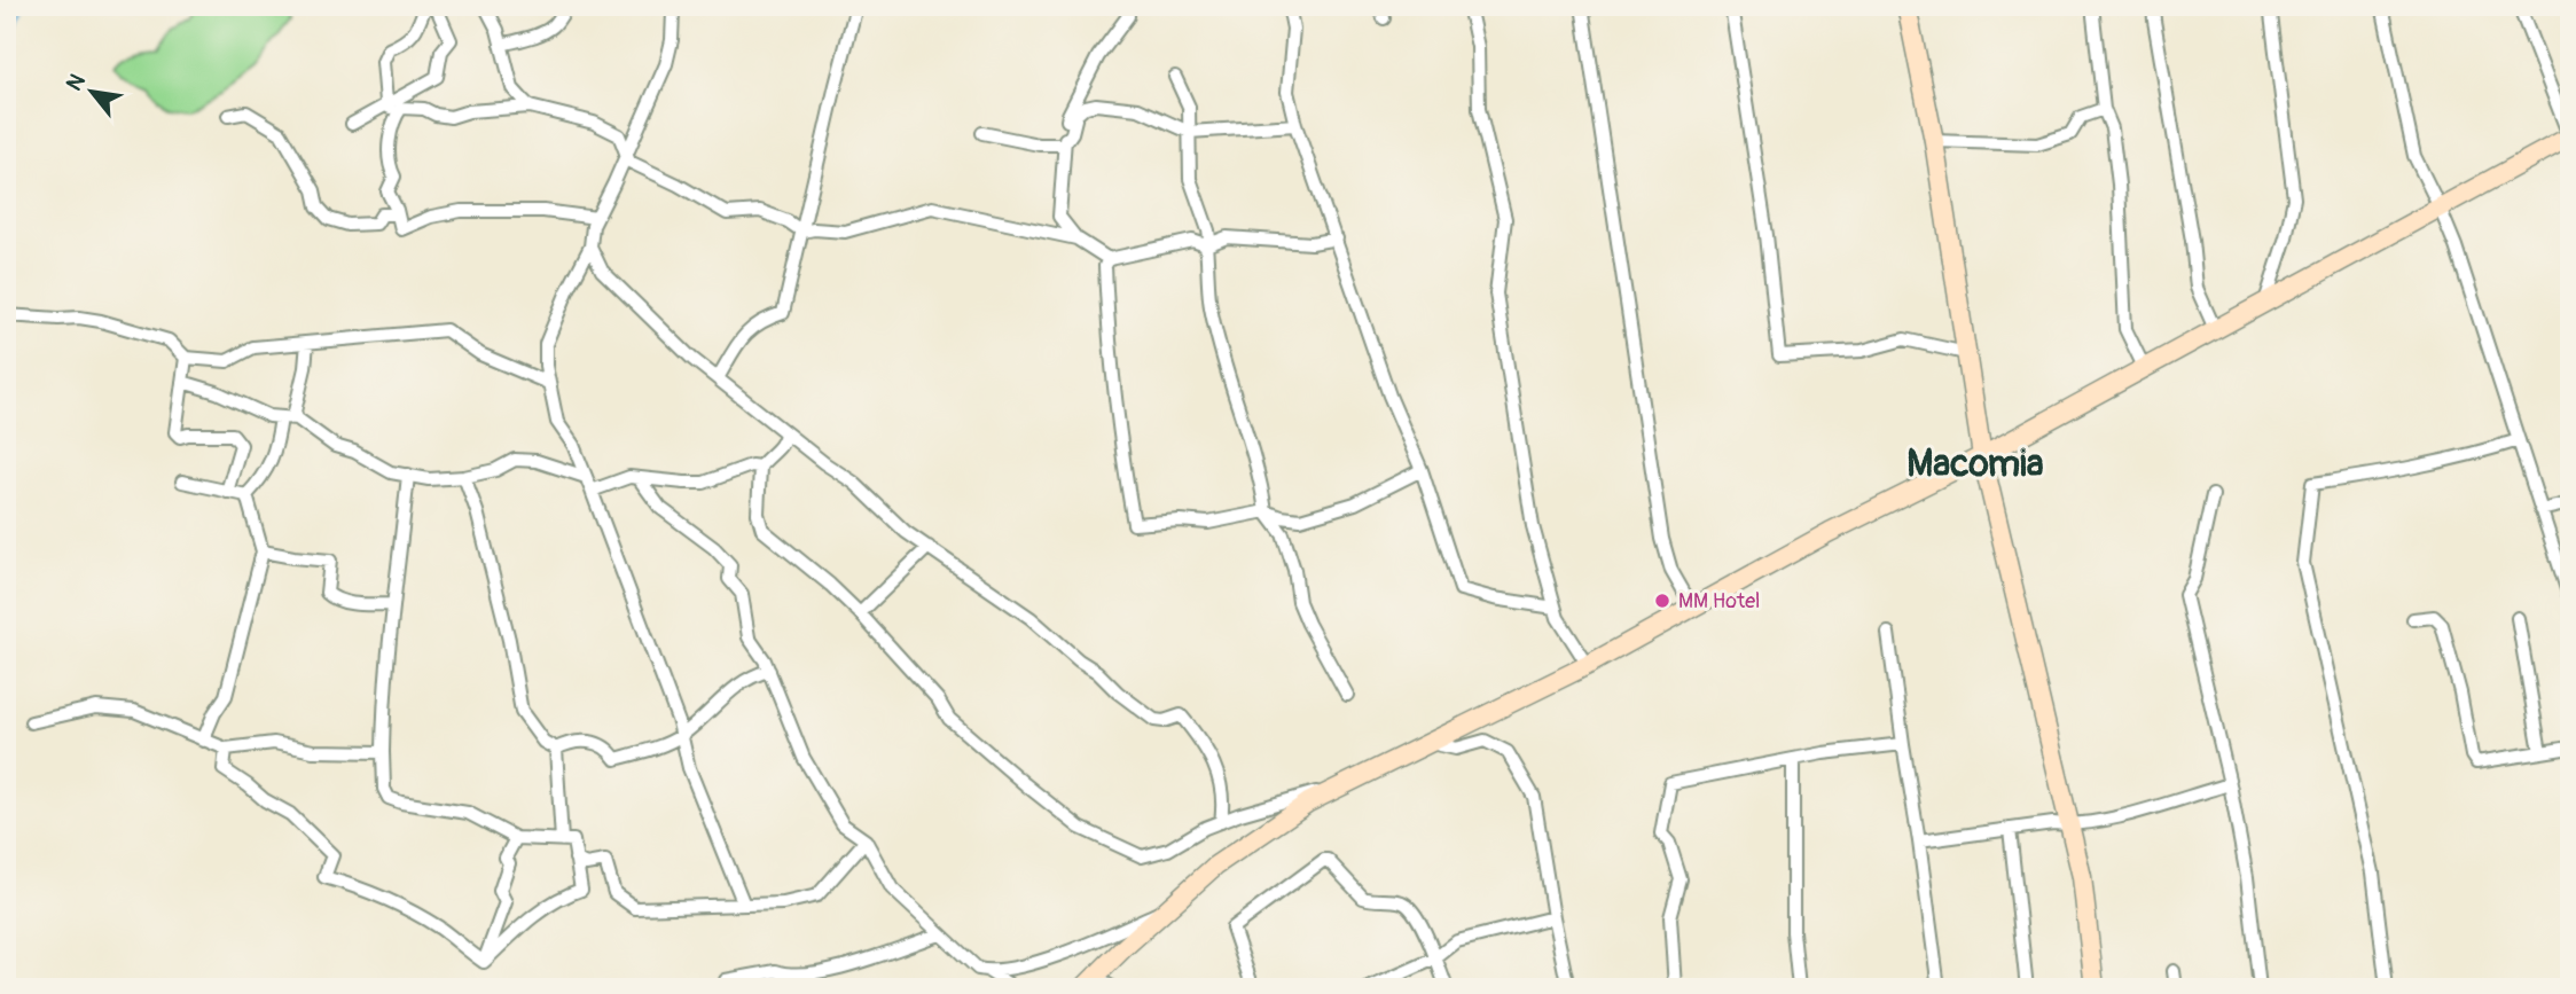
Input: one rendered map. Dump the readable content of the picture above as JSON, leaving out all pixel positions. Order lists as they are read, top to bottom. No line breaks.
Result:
{"districts":["Macomia"],"places":["MM Hotel"],"north":"top left"}
